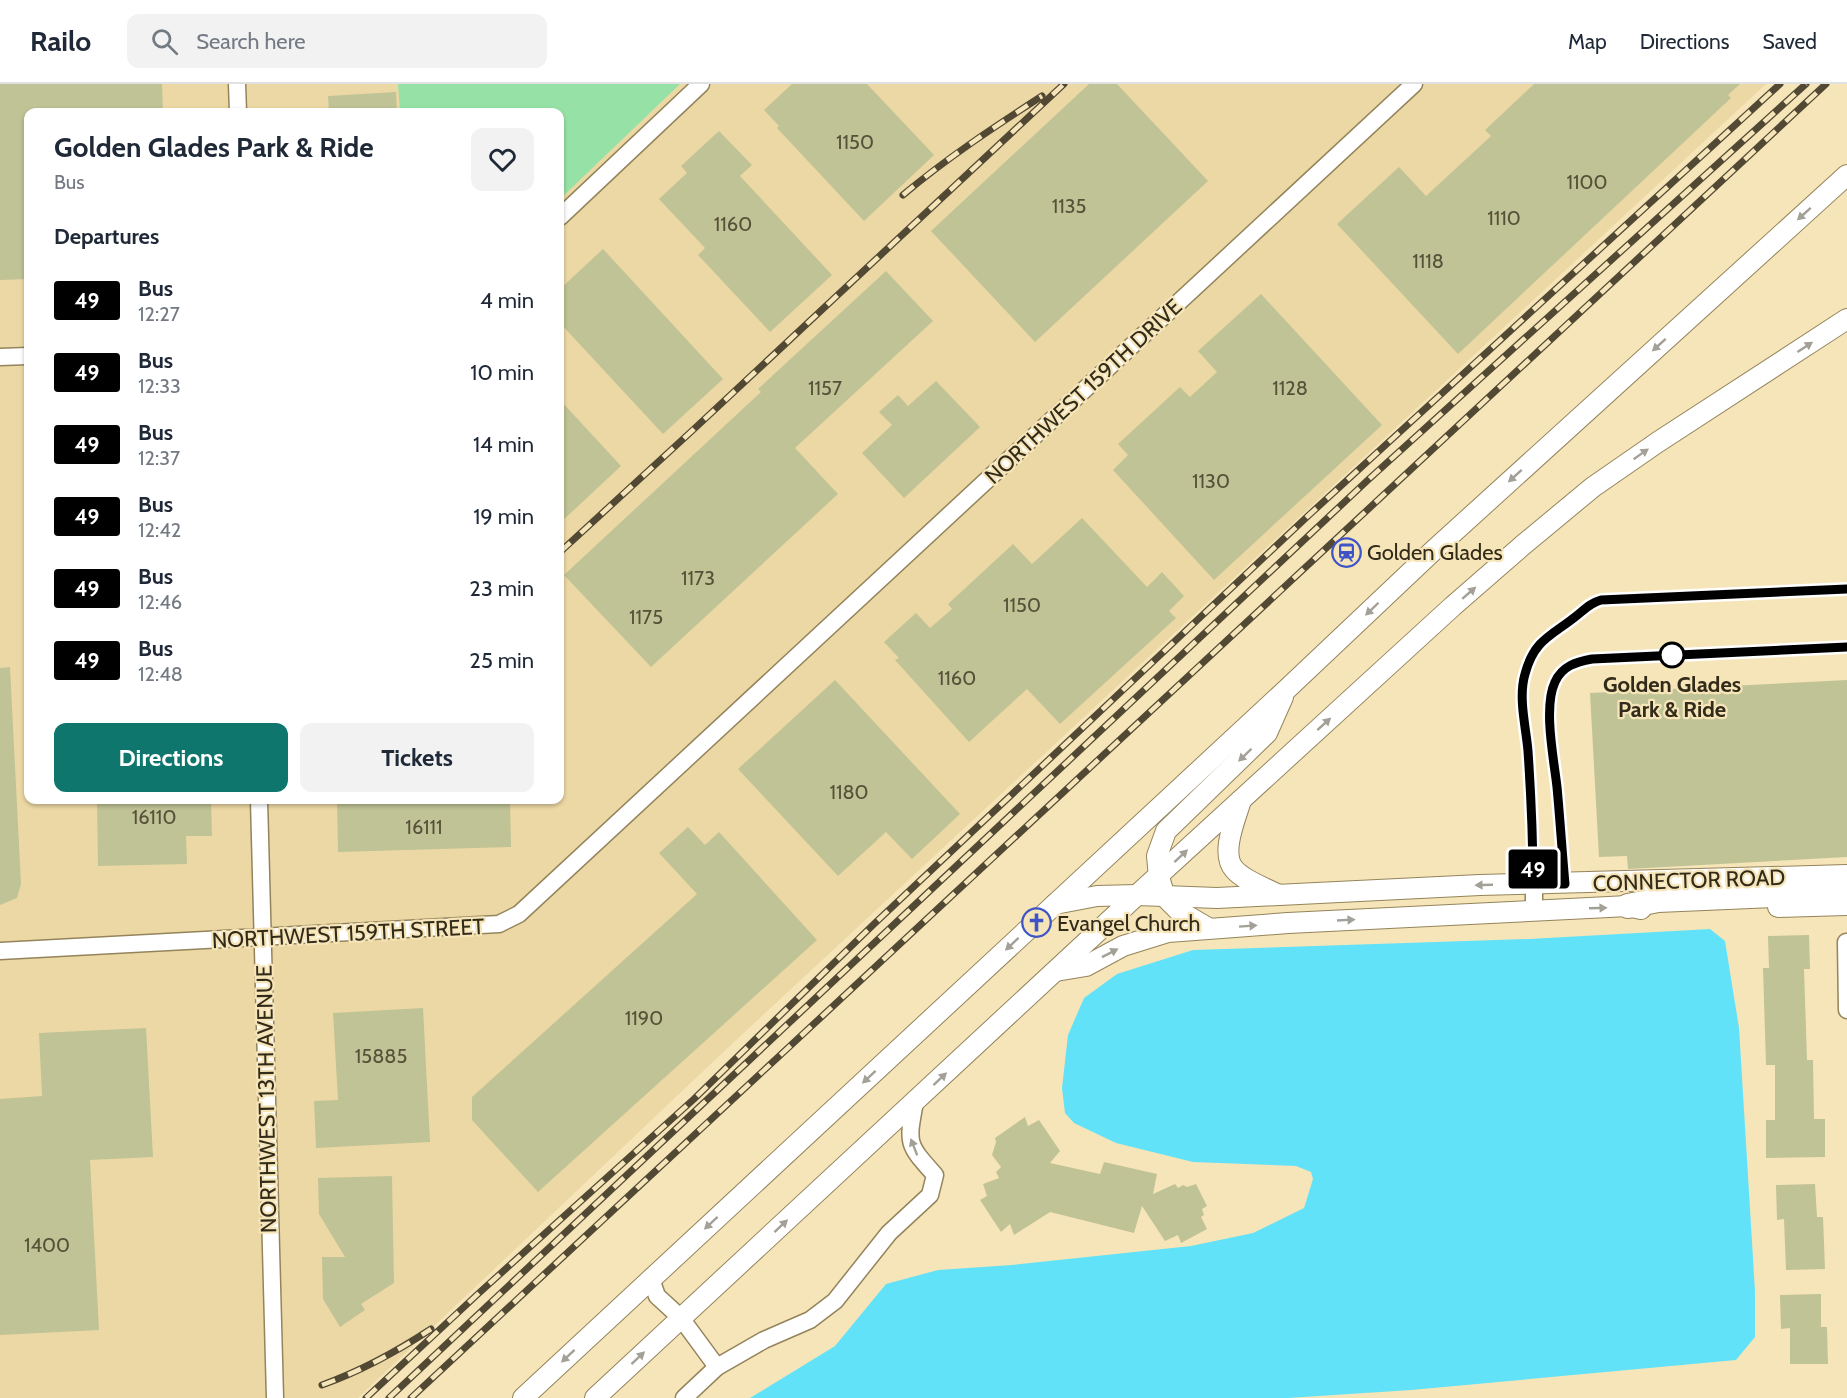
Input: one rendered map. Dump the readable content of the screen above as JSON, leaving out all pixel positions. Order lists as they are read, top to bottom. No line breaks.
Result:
{"streets":{"main road":["CONNECTOR ROAD"],"street":["NORTHWEST 159TH DRIVE","NORTHWEST 159TH STREET","NORTHWEST 13TH AVENUE"]},"crossings":[["NORTHWEST 159TH DRIVE","NORTHWEST 159TH STREET"],["NORTHWEST 159TH STREET","NORTHWEST 13TH AVENUE"]],"places":{"station":["Golden Glades"],"other":["Golden Glades Park & Ride"],"church":["Evangel Church"]},"lines":["bus line 49"],"house_numbers":["1150","1100","1135","1110","1160","1118","1157","1128","1130","1173","1150","1175","1160","1180","16110","16111","1190","15885","1400"],"page":{"header":"Railo","search":"Search here","nav":["Map","Directions","Saved"],"on_map":"49","heading":[["Golden Glades Park & Ride","Bus"],"Departures"],"list":[{"mark":"49","name":"Bus","note":"12:27","value":"4 min"},{"mark":"49","name":"Bus","note":"12:33","value":"10 min"},{"mark":"49","name":"Bus","note":"12:37","value":"14 min"},{"mark":"49","name":"Bus","note":"12:42","value":"19 min"},{"mark":"49","name":"Bus","note":"12:46","value":"23 min"},{"mark":"49","name":"Bus","note":"12:48","value":"25 min"}],"buttons":["Directions","Tickets"]}}
